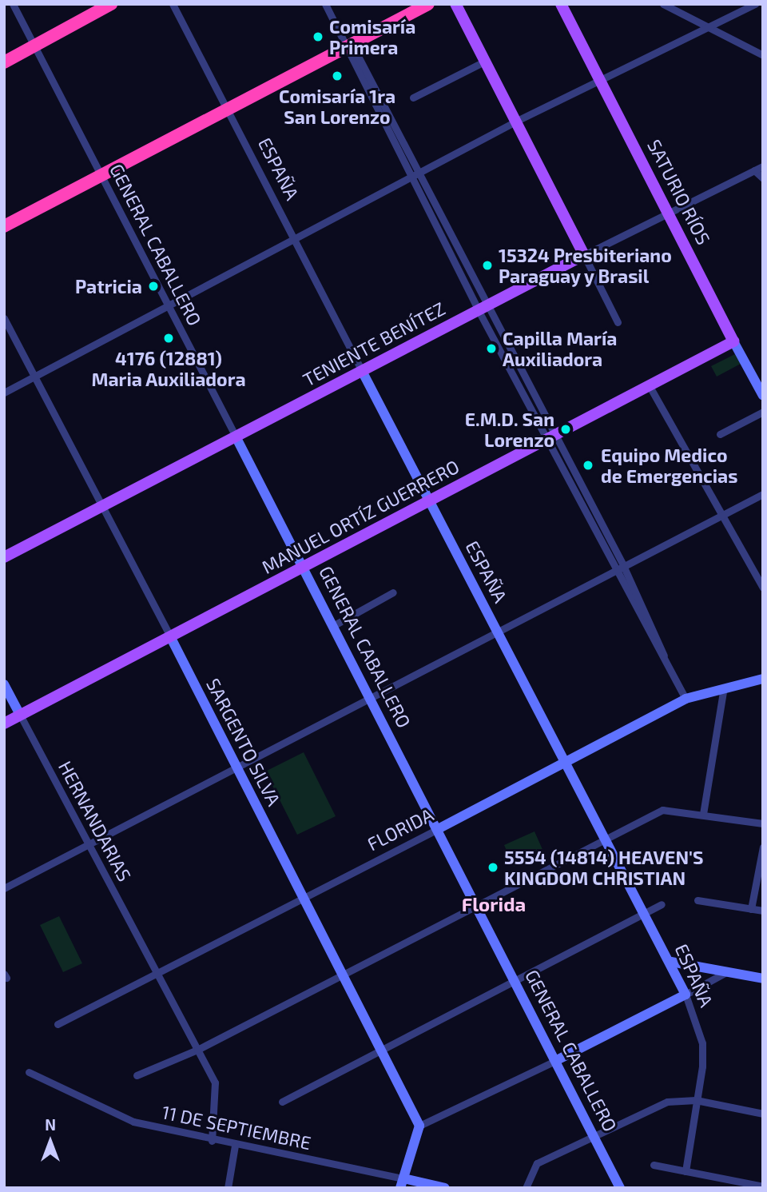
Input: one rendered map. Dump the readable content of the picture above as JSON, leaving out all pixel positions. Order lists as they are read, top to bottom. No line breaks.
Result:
{"streets":{"main road":["SATURIO RÍOS","TENIENTE BENÍTEZ","MANUEL ORTÍZ GUERRERO"],"street":["ESPAÑA","GENERAL CABALLERO","SARGENTO SILVA","HERNANDARIAS","FLORIDA","11 DE SEPTIEMBRE"]},"crossings":[["ESPAÑA","TENIENTE BENÍTEZ"],["ESPAÑA","MANUEL ORTÍZ GUERRERO"],["ESPAÑA","FLORIDA"],["SATURIO RÍOS","TENIENTE BENÍTEZ"],["SATURIO RÍOS","MANUEL ORTÍZ GUERRERO"],["GENERAL CABALLERO","TENIENTE BENÍTEZ"],["GENERAL CABALLERO","MANUEL ORTÍZ GUERRERO"],["GENERAL CABALLERO","FLORIDA"],["TENIENTE BENÍTEZ","SARGENTO SILVA"],["MANUEL ORTÍZ GUERRERO","SARGENTO SILVA"],["MANUEL ORTÍZ GUERRERO","HERNANDARIAS"],["SARGENTO SILVA","FLORIDA"],["HERNANDARIAS","FLORIDA"],["HERNANDARIAS","11 DE SEPTIEMBRE"]],"districts":["Florida"],"places":["Comisaría Primera","Comisaría 1ra San Lorenzo","15324 Presbiteriano Paraguay y Brasil","Patricia","4176 (12881) Maria Auxiliadora","Capilla María Auxiliadora","E.M.D. San Lorenzo","Equipo Medico de Emergencias","5554 (14814) HEAVEN'S KINGDOM CHRISTIAN"],"north":"top"}
